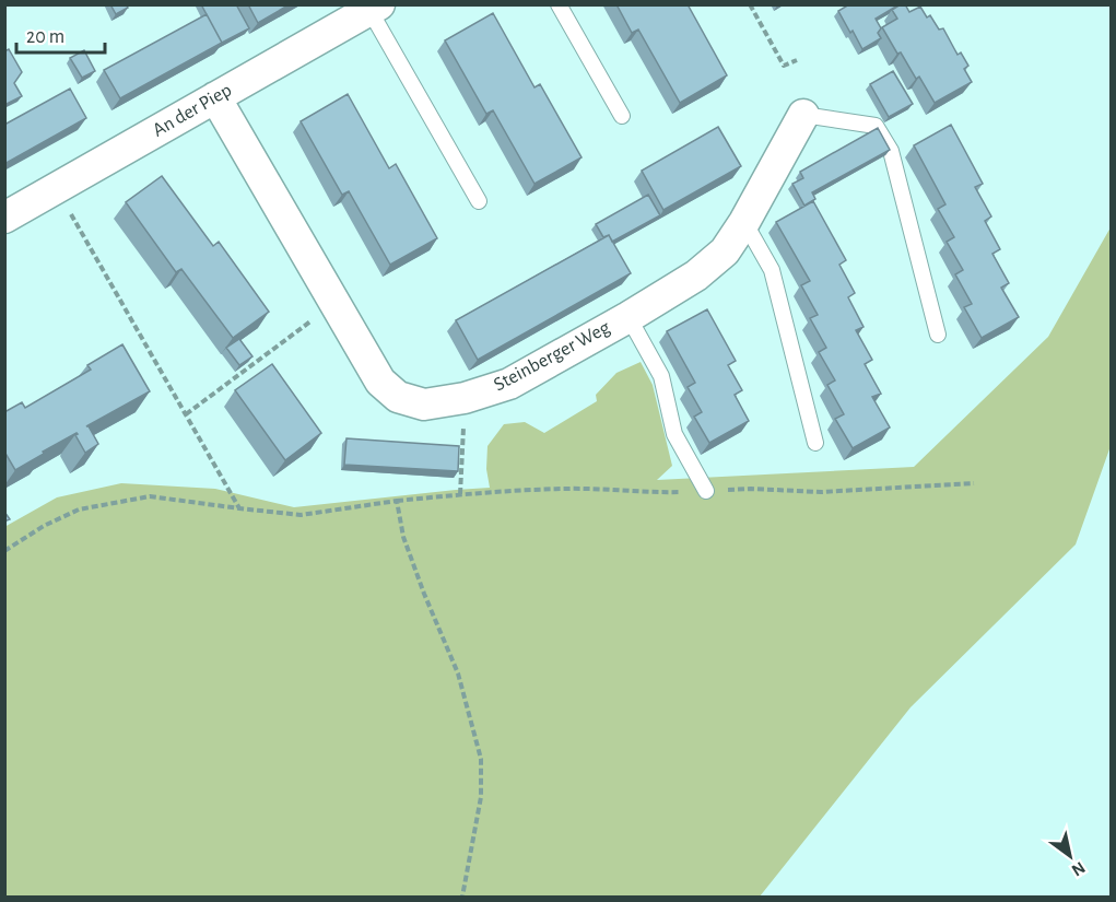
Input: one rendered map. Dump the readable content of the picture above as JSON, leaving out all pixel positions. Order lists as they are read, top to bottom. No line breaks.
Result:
{"streets":{"street":["An der Piep","Steinberger Weg"]},"crossings":[["An der Piep","Steinberger Weg"]],"scale_bar":"20 m","north":"bottom right"}
